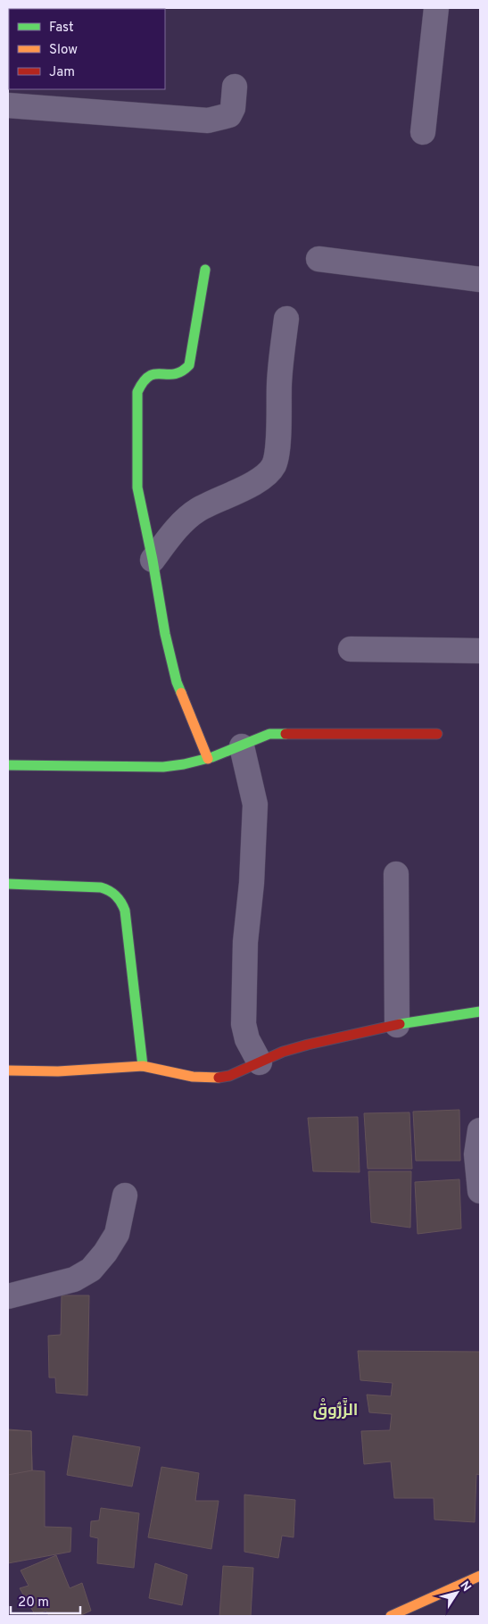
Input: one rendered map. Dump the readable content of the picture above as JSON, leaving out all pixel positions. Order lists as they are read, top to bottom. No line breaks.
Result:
{"districts":["الزَّرُّوقْ"],"legend":["Fast","Slow","Jam"],"scale_bar":"20 m","north":"top right"}
